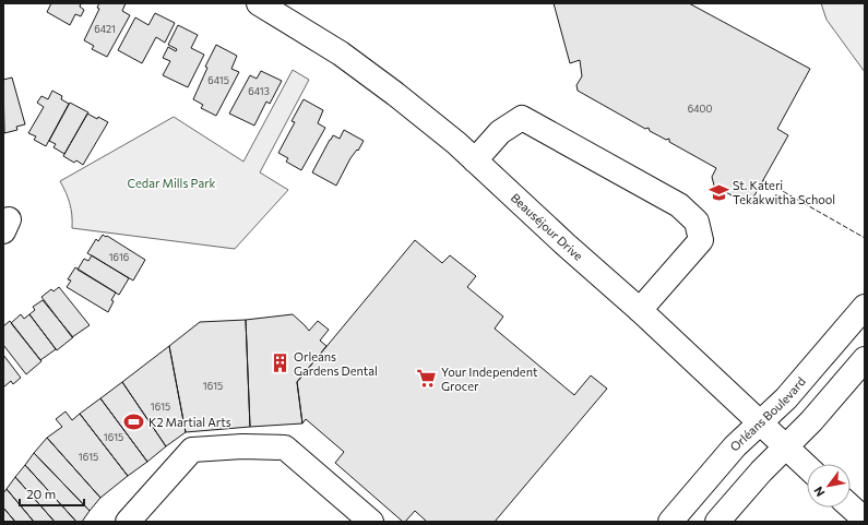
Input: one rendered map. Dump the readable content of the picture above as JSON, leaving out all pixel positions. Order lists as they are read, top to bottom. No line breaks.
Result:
{"streets":{"street":["Beauséjour Drive","Orléans Boulevard"]},"crossings":[["Beauséjour Drive","Orléans Boulevard"]],"parks":["Cedar Mills Park"],"places":{"school or university":["St. Kateri Tekakwitha School"],"building":["Orleans Gardens Dental"],"supermarket":["Your Independent Grocer"],"sports":["K2 Martial Arts"]},"house_numbers":["6421","6415","6413","6400","1616","1615","1615","1615","1615"],"scale_bar":"20 m","north":"bottom left"}
